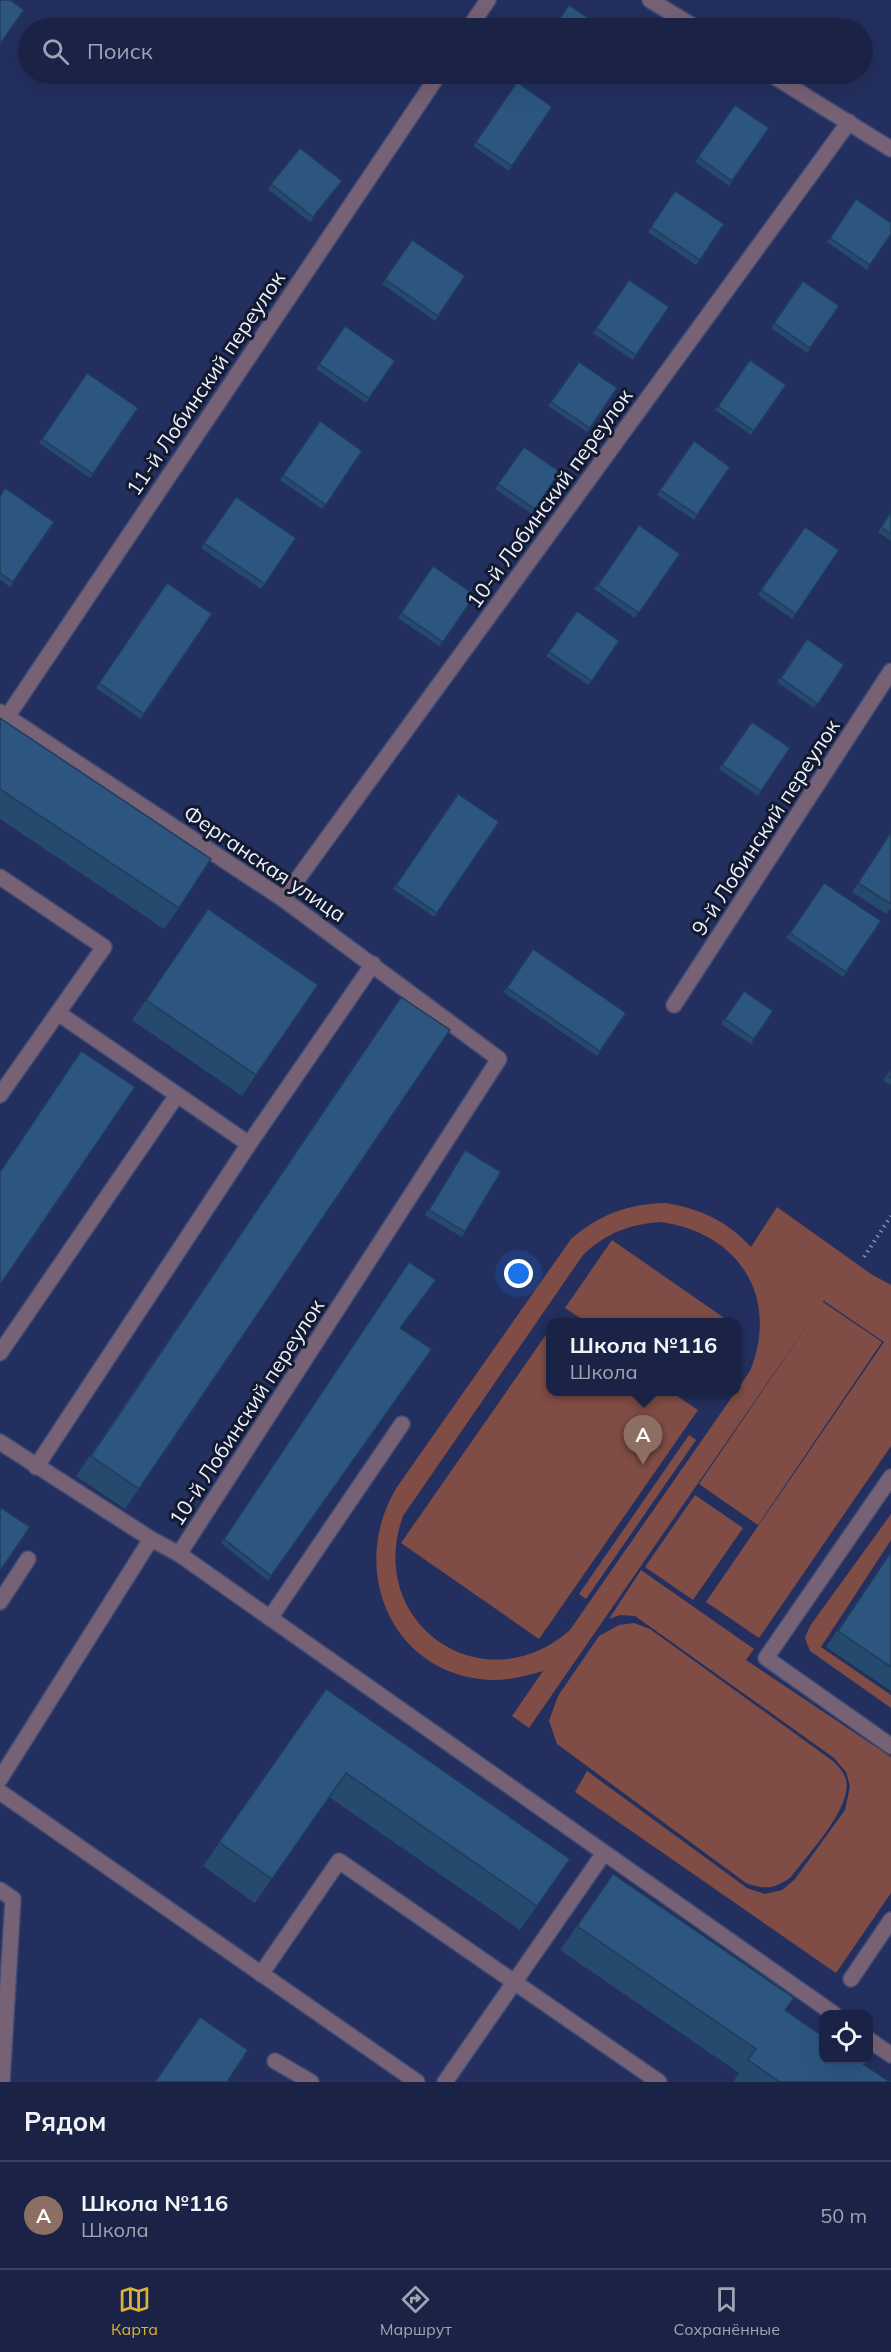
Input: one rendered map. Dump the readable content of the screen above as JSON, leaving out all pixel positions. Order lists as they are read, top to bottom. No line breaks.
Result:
{"streets":{"street":["11-й Лобинский переулок","10-й Лобинский переулок","9-й Лобинский переулок","Ферганская улица"]},"crossings":[["11-й Лобинский переулок","Ферганская улица"],["10-й Лобинский переулок","Ферганская улица"]],"page":{"search":"Поиск","popup":["Школа №116","Школа"],"pins":"A","heading":"Рядом","list":[{"mark":"A","name":"Школа №116","note":"Школа","value":"50 m"}],"nav":["Карта","Маршрут","Сохранённые"]}}
